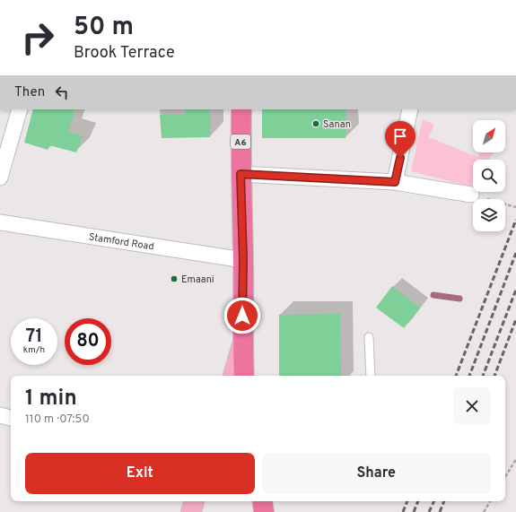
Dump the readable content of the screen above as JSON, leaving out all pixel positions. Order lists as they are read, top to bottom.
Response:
{
  "streets": {
    "highway": ["A6"],
    "street": ["Stamford Road"]
  },
  "crossings": [
    ["A6", "Stamford Road"]
  ],
  "places": ["Sanan", "Emaani"],
  "north": "top right",
  "page": {
    "turn": ["50 m", "Brook Terrace"],
    "then": "Then",
    "speed": "71 km/h",
    "limit": "80",
    "heading": ["1 min", "110 m · 07:50"],
    "buttons": ["Exit", "Share"]
  }
}
